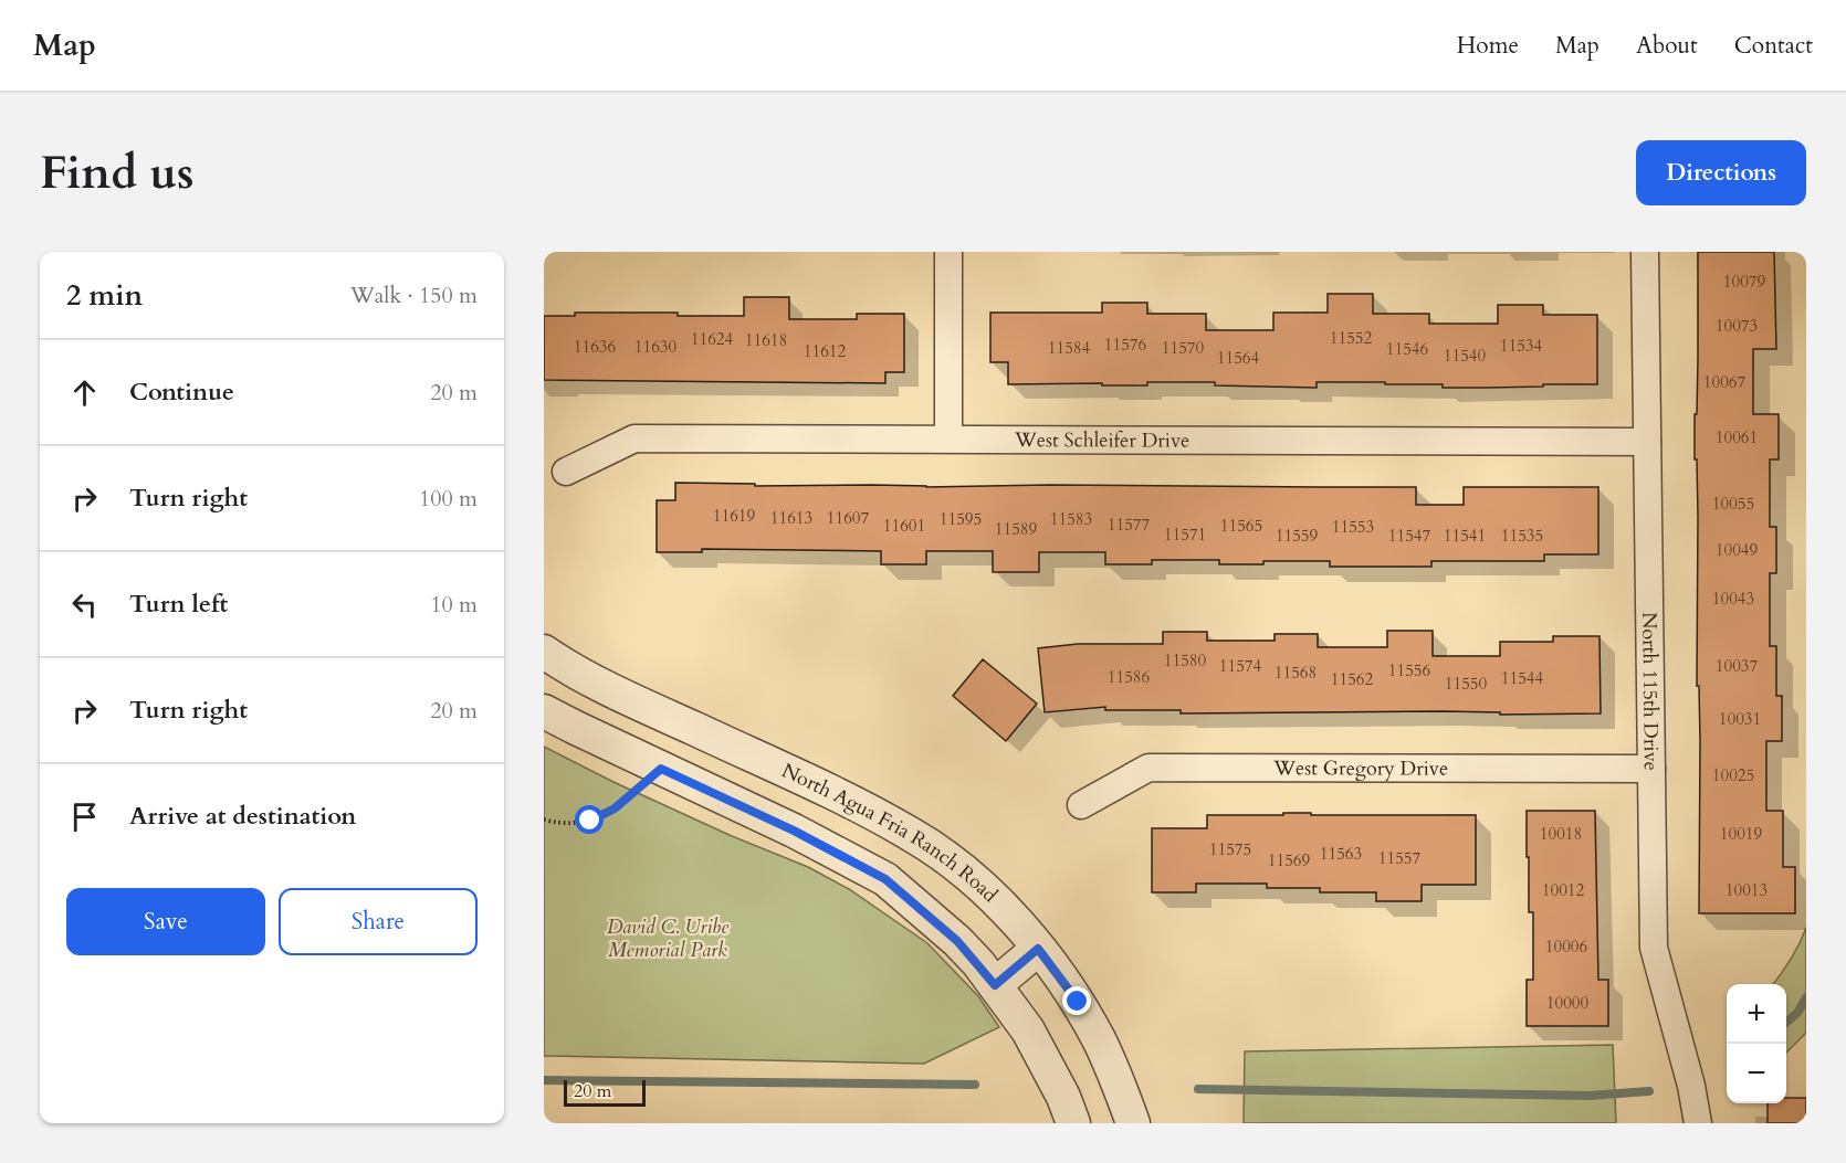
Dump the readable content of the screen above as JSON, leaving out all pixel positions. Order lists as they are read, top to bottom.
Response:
{
  "streets": {
    "street": [
      "West Schleifer Drive",
      "North 115th Drive",
      "West Gregory Drive",
      "North Agua Fria Ranch Road"
    ]
  },
  "crossings": [
    ["West Schleifer Drive", "North 115th Drive"],
    ["North 115th Drive", "West Gregory Drive"]
  ],
  "parks": ["David C. Uribe Memorial Park"],
  "house_numbers": [
    "10079",
    "10073",
    "11552",
    "11624",
    "11618",
    "11576",
    "11534",
    "11636",
    "11630",
    "11584",
    "11570",
    "11546",
    "11612",
    "11540",
    "11564",
    "10067",
    "10061",
    "10055",
    "11619",
    "11613",
    "11607",
    "11595",
    "11583",
    "11577",
    "11601",
    "11565",
    "11553",
    "11589",
    "11571",
    "11559",
    "11547",
    "11541",
    "11535",
    "10049",
    "10043",
    "11580",
    "11574",
    "10037",
    "11556",
    "11568",
    "11586",
    "11544",
    "11562",
    "11550",
    "10031",
    "10025",
    "10018",
    "10019",
    "11575",
    "11563",
    "11557",
    "11569",
    "10012",
    "10013",
    "10006",
    "10000"
  ],
  "scale_bar": "20 m",
  "page": {
    "header": "Map",
    "nav": [
      "Home",
      "Map",
      "About",
      "Contact"
    ],
    "buttons": [
      "Directions",
      ["Save", "Share"]
    ],
    "title": "Find us",
    "heading": ["2 min", "Walk · 150 m"],
    "list": [
      ["Continue", "20 m"],
      ["Turn right", "100 m"],
      ["Turn left", "10 m"],
      ["Turn right", "20 m"],
      "Arrive at destination"
    ],
    "map_buttons": ["+", "−"],
    "scale": "20 m"
  }
}
